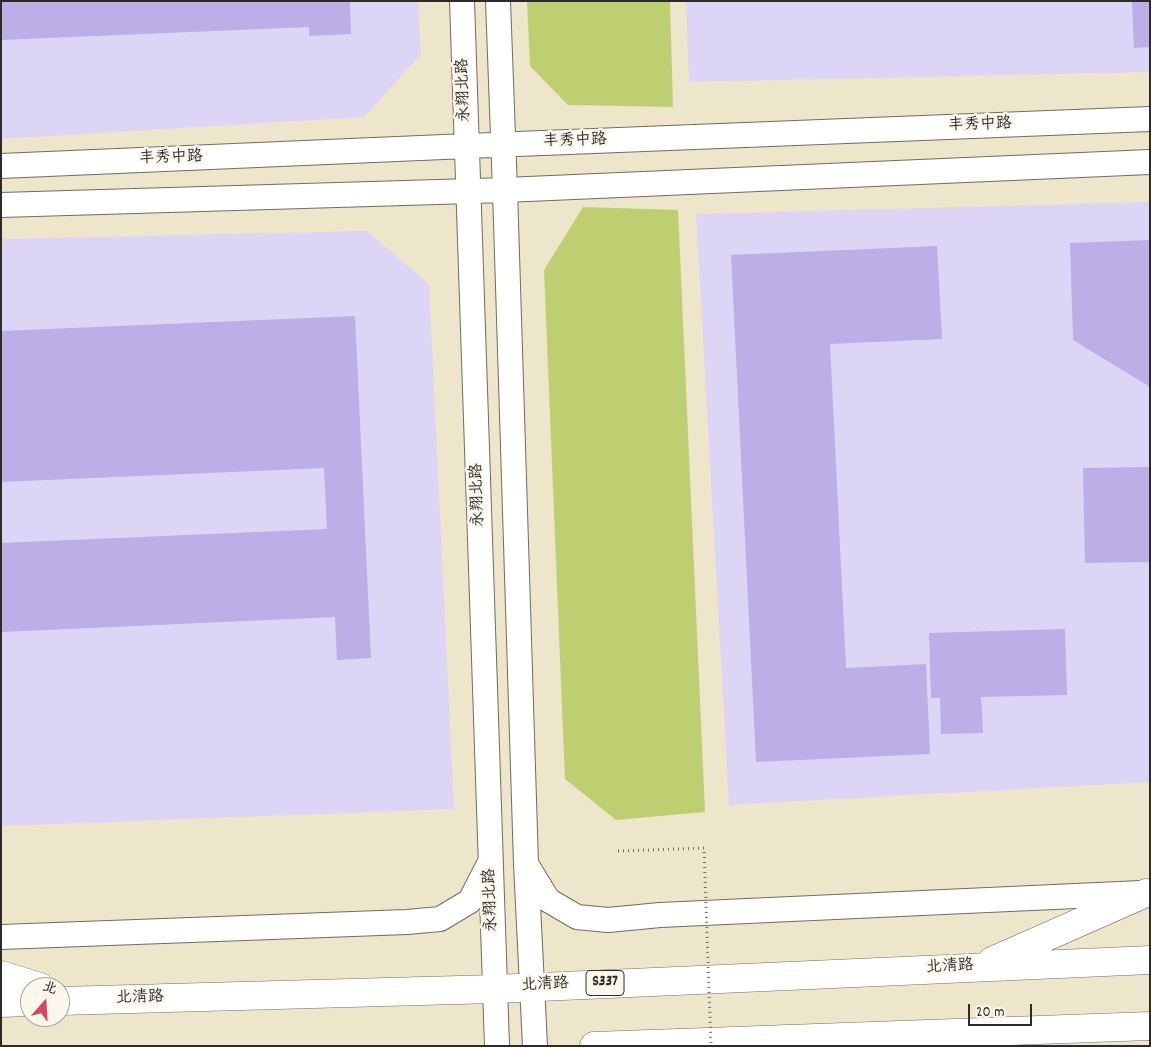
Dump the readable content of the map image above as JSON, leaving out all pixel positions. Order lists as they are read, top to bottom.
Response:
{
  "streets": {
    "main road": ["北清路", "S337"],
    "street": ["永翔北路", "丰秀中路"]
  },
  "crossings": [
    ["永翔北路", "丰秀中路"],
    ["永翔北路", "北清路"]
  ],
  "scale_bar": "20 m",
  "north": "top"
}
